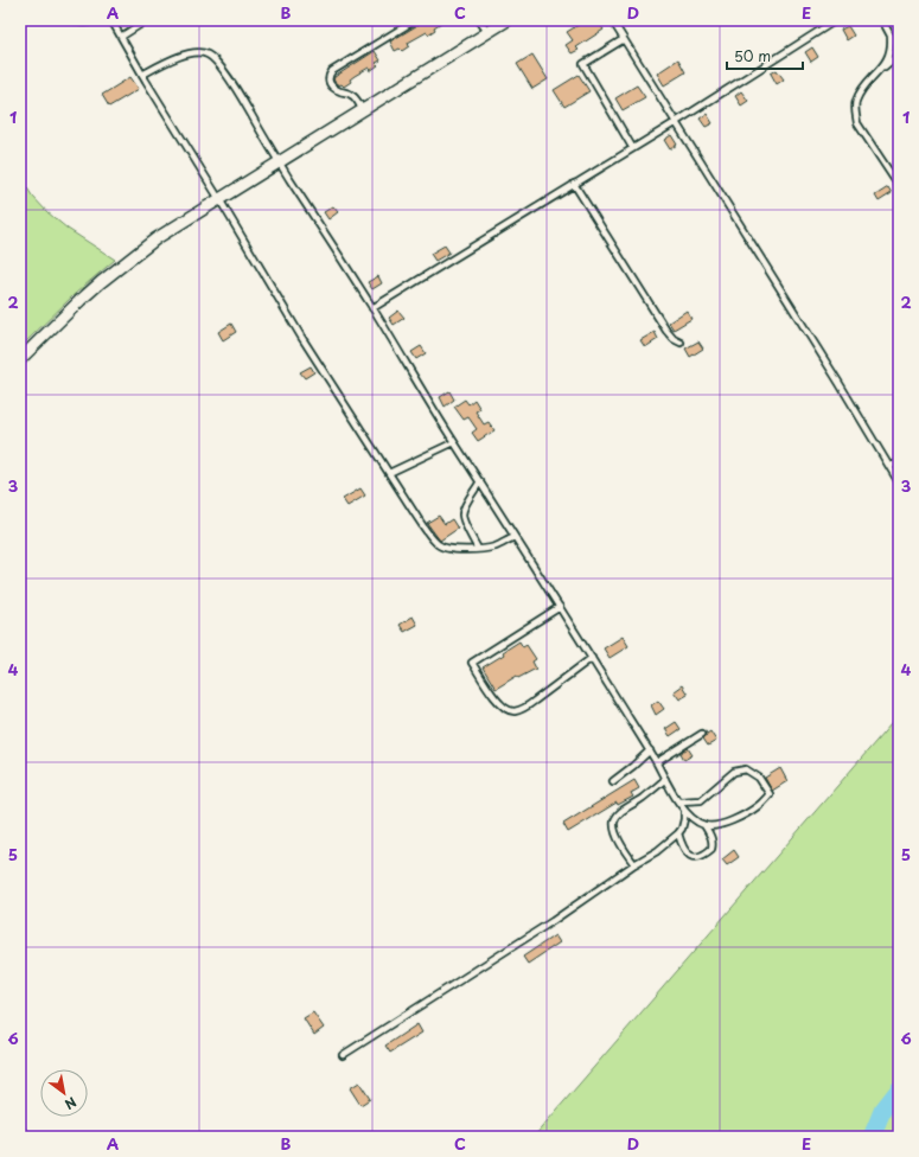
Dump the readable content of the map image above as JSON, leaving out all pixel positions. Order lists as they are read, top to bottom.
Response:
{
  "scale_bar": "50 m",
  "north": "bottom right",
  "grid": {
    "columns": [
      "A",
      "B",
      "C",
      "D",
      "E"
    ],
    "rows": [
      "1",
      "2",
      "3",
      "4",
      "5",
      "6"
    ]
  }
}
